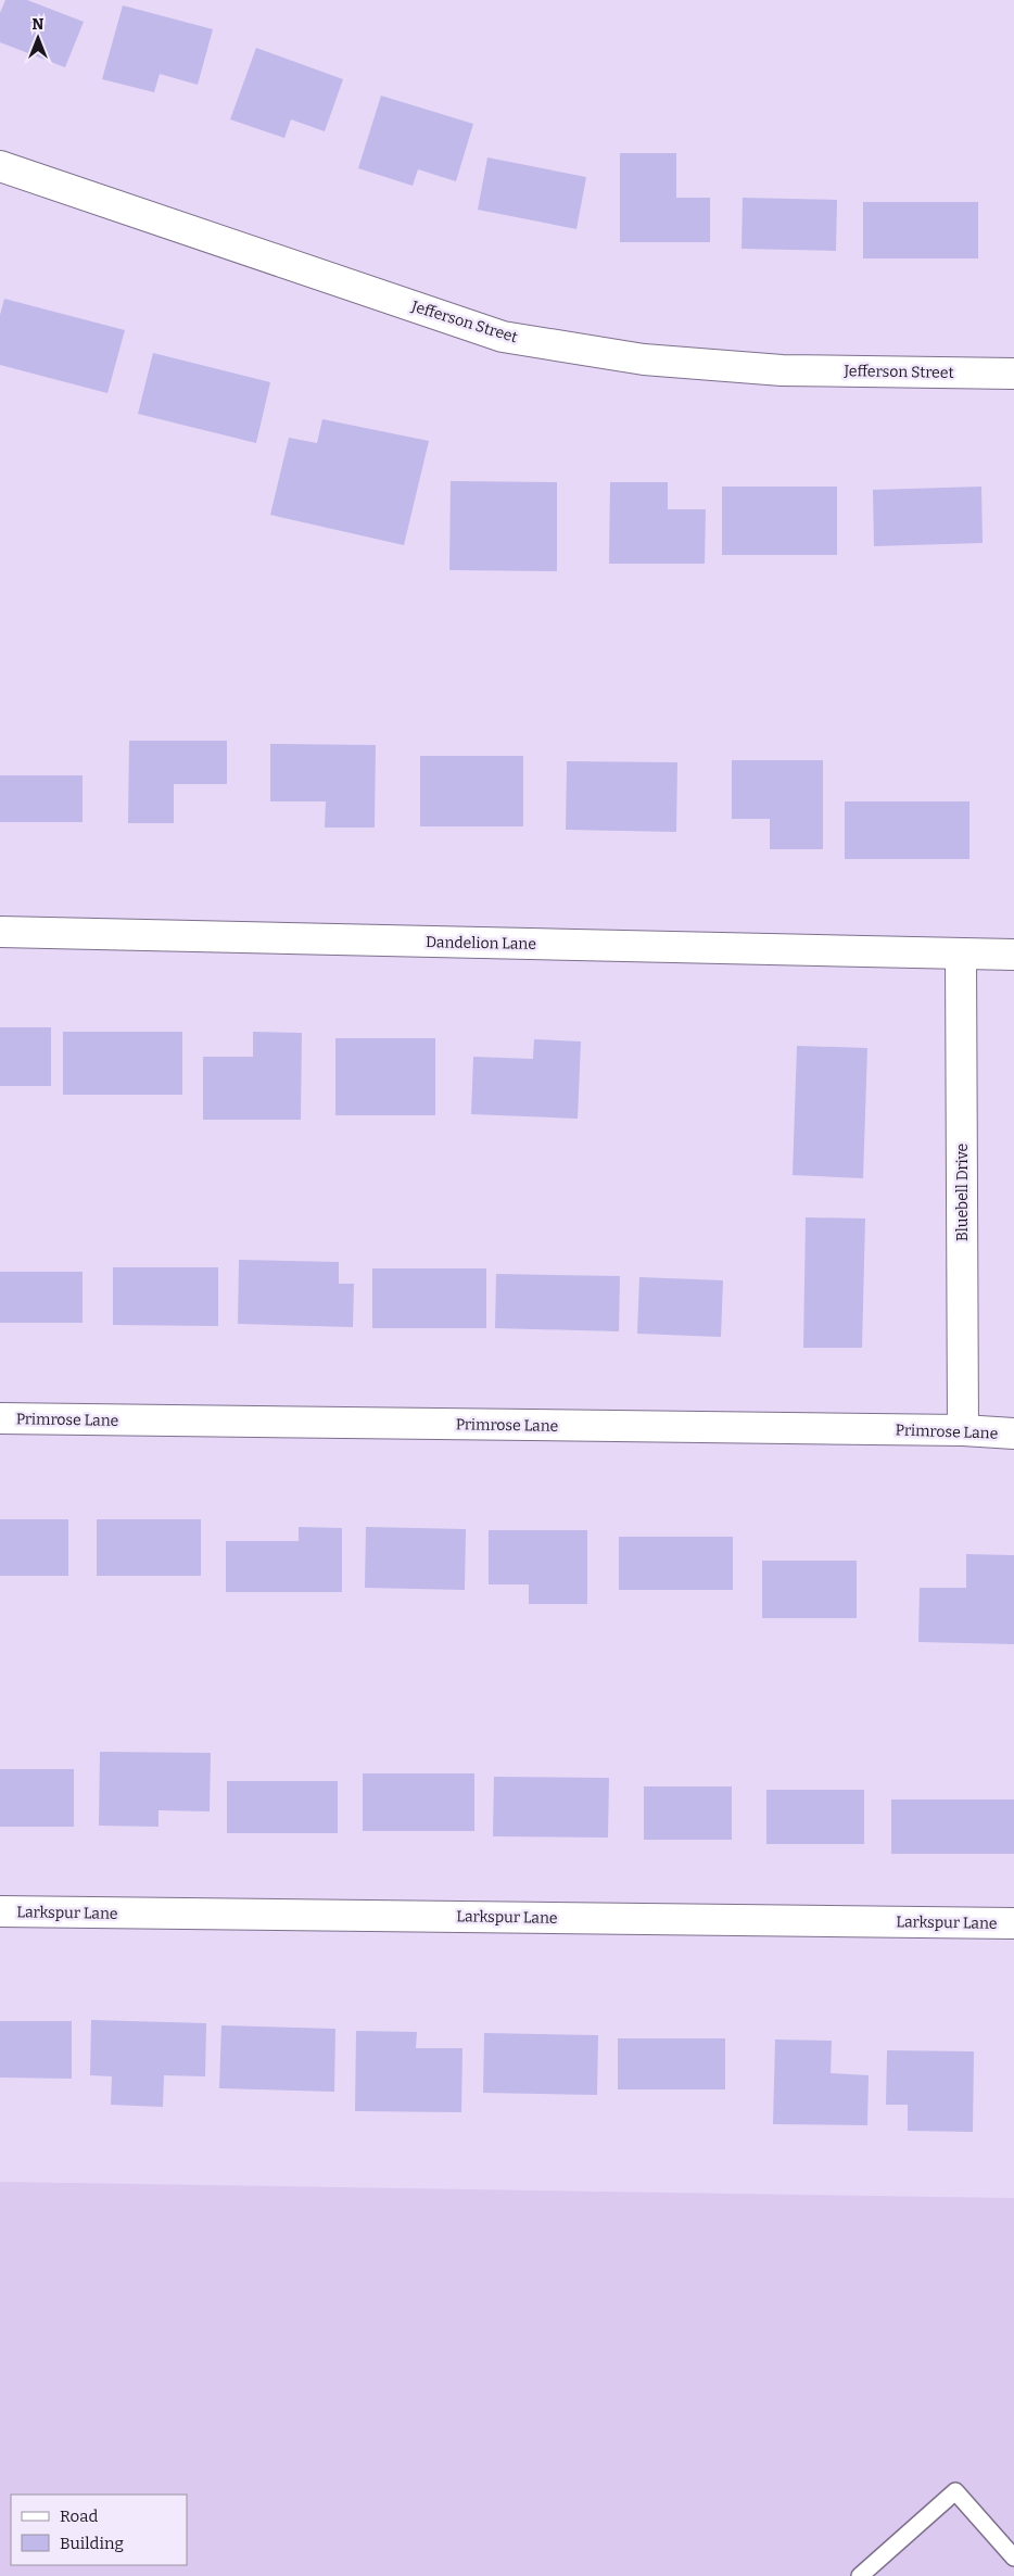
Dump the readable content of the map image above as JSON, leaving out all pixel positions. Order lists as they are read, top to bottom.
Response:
{
  "streets": {
    "street": [
      "Jefferson Street",
      "Dandelion Lane",
      "Bluebell Drive",
      "Primrose Lane",
      "Larkspur Lane"
    ]
  },
  "crossings": [
    ["Dandelion Lane", "Bluebell Drive"],
    ["Bluebell Drive", "Primrose Lane"]
  ],
  "legend": ["Road", "Building"],
  "north": "top"
}
